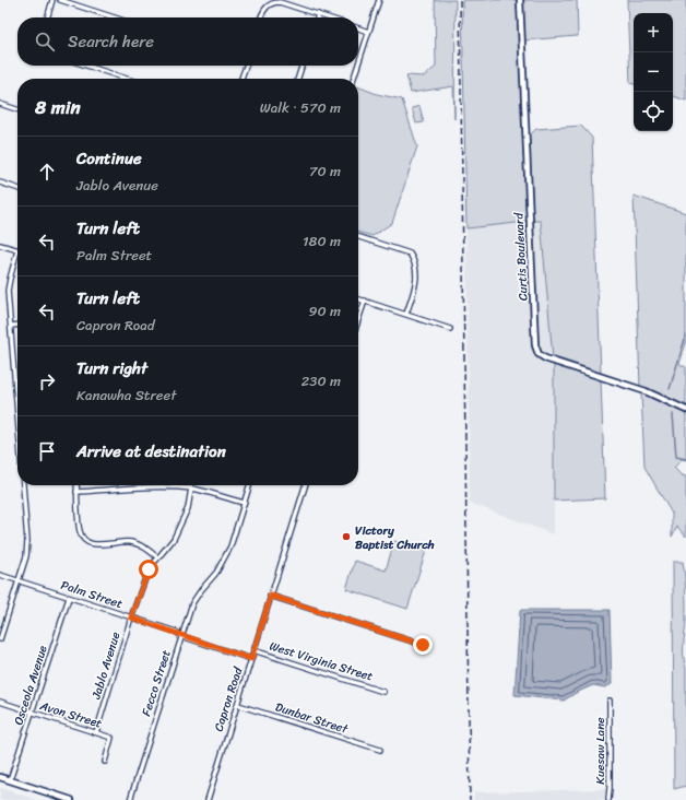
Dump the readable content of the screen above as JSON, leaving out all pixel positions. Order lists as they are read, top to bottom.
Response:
{
  "streets": {
    "street": [
      "Curtis Boulevard",
      "Palm Street",
      "West Virginia Street",
      "Jablo Avenue",
      "Fecco Street",
      "Osceola Avenue",
      "Capron Road",
      "Avon Street",
      "Dunbar Street",
      "Kuesaw Lane"
    ]
  },
  "crossings": [
    ["Palm Street", "Jablo Avenue"],
    ["Palm Street", "Fecco Street"],
    ["Palm Street", "Osceola Avenue"],
    ["Palm Street", "Capron Road"],
    ["West Virginia Street", "Capron Road"],
    ["Jablo Avenue", "Avon Street"],
    ["Osceola Avenue", "Avon Street"],
    ["Capron Road", "Dunbar Street"]
  ],
  "places": ["Victory Baptist Church"],
  "page": {
    "map_buttons": ["+", "−"],
    "search": "Search here",
    "heading": ["8 min", "Walk · 570 m"],
    "list": [
      ["Continue", "Jablo Avenue", "70 m"],
      ["Turn left", "Palm Street", "180 m"],
      ["Turn left", "Capron Road", "90 m"],
      ["Turn right", "Kanawha Street", "230 m"],
      "Arrive at destination"
    ]
  }
}
